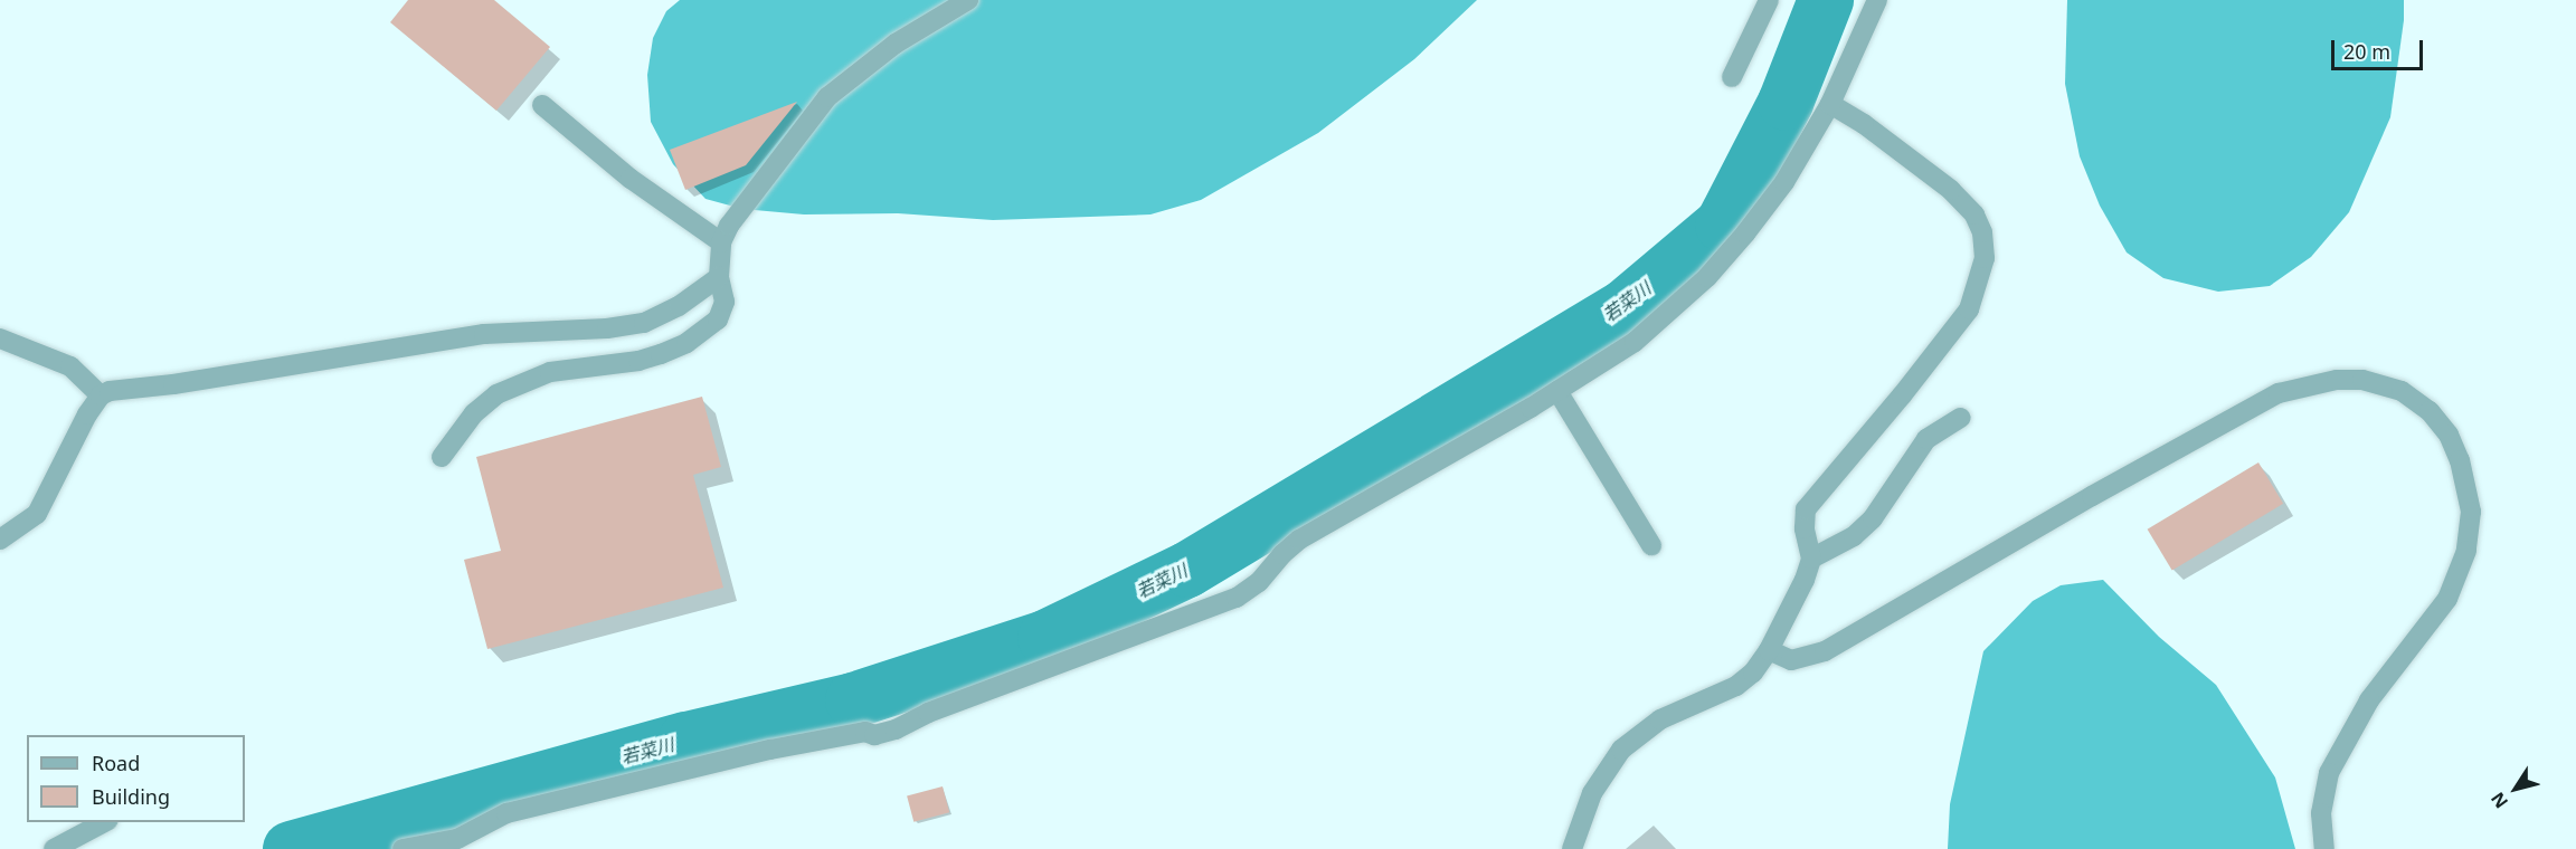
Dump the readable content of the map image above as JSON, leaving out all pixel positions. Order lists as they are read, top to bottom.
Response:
{
  "water": ["若菜川"],
  "legend": ["Road", "Building"],
  "scale_bar": "20 m",
  "north": "bottom left"
}
